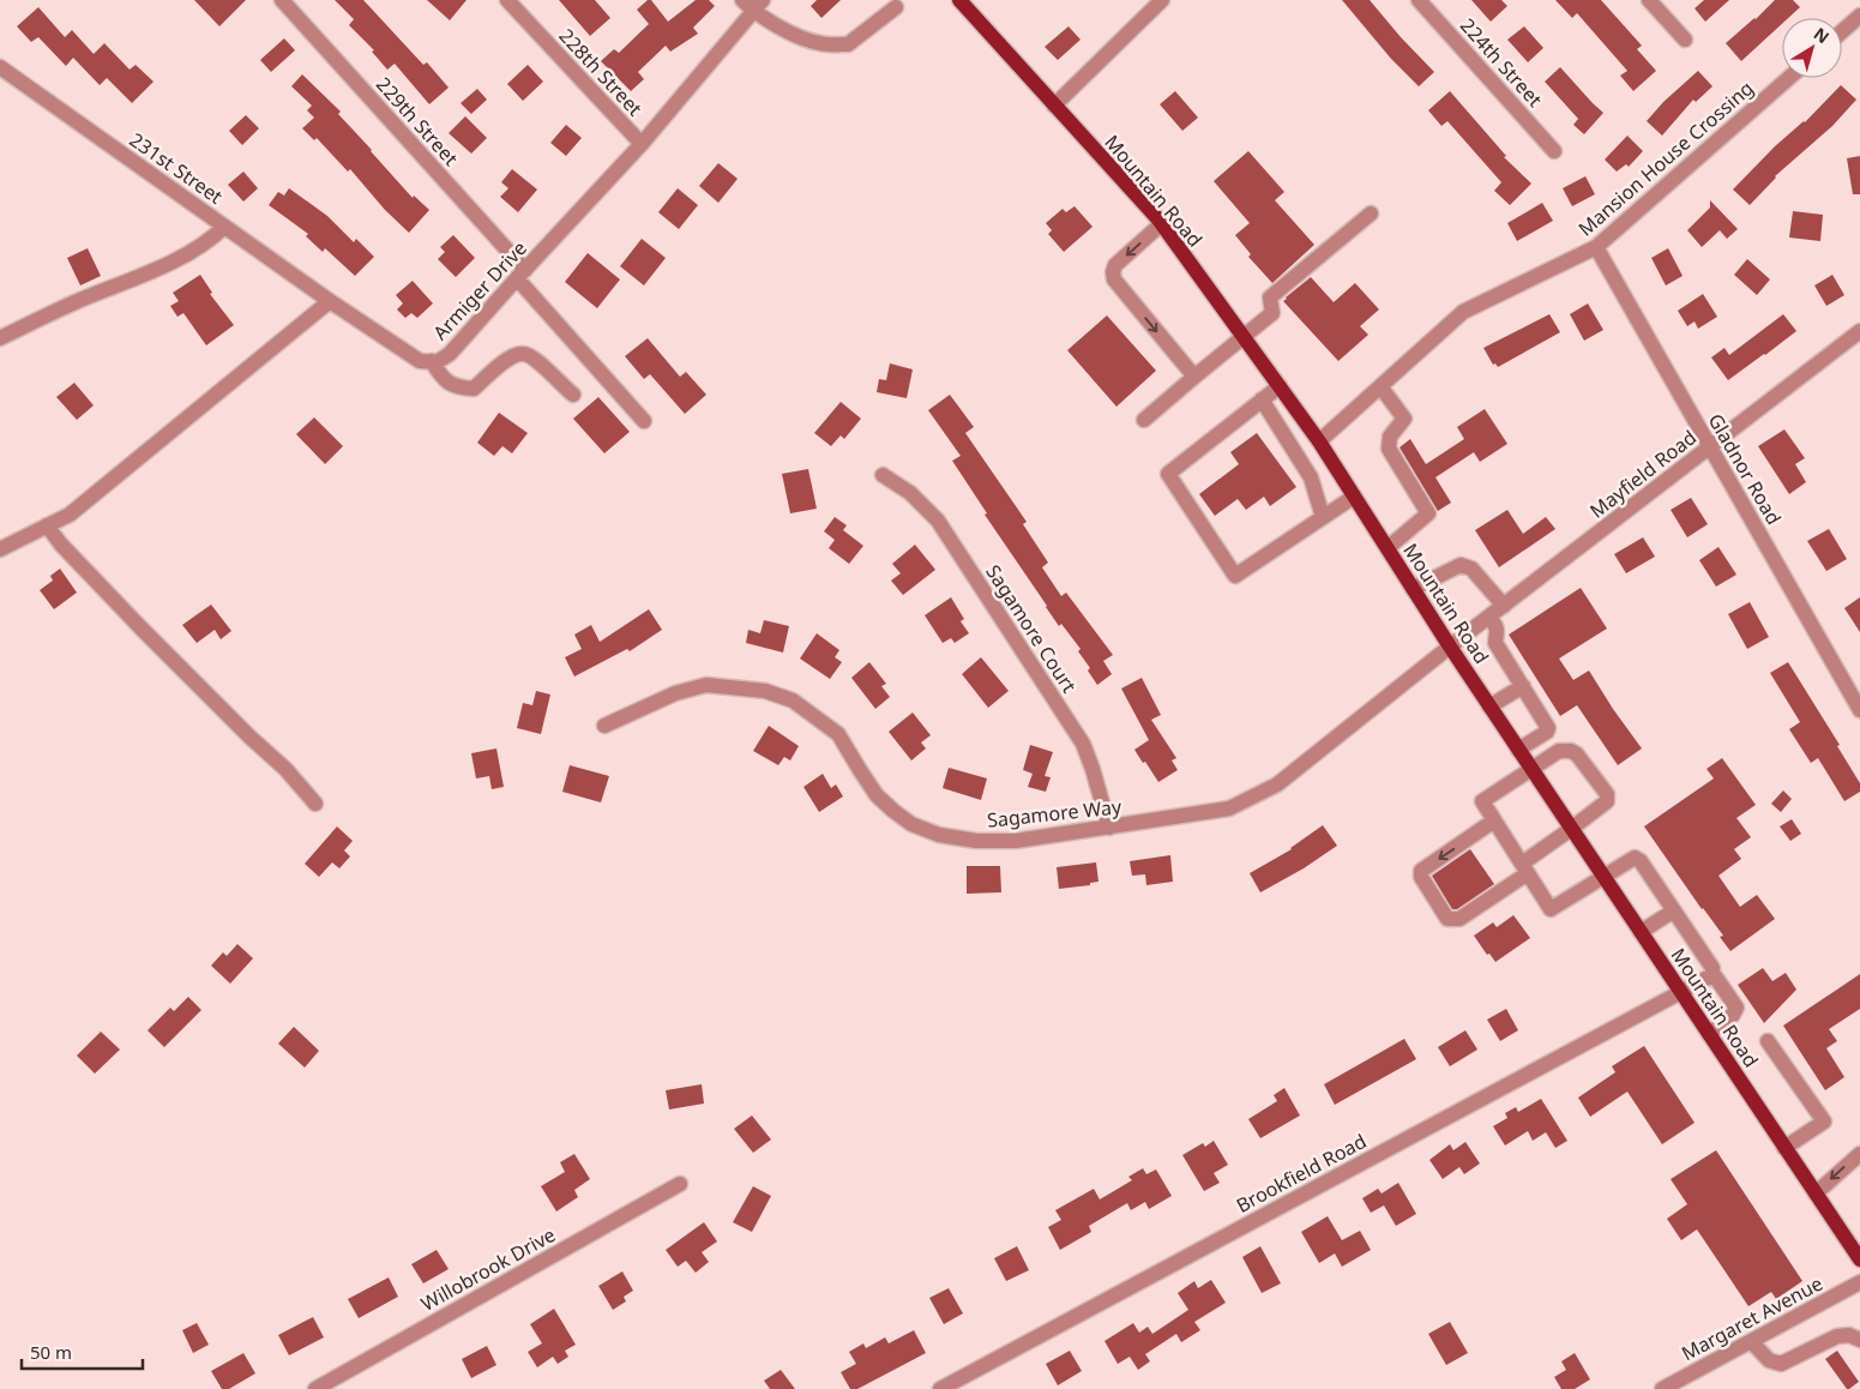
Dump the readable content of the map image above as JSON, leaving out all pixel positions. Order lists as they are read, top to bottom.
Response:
{
  "streets": {
    "main road": ["Mountain Road"],
    "street": [
      "224th Street",
      "228th Street",
      "229th Street",
      "Mansion House Crossing",
      "231st Street",
      "Armiger Drive",
      "Gladnor Road",
      "Mayfield Road",
      "Sagamore Court",
      "Sagamore Way",
      "Brookfield Road",
      "Willobrook Drive",
      "Margaret Avenue"
    ]
  },
  "crossings": [
    ["228th Street", "Armiger Drive"],
    ["229th Street", "Armiger Drive"],
    ["Mansion House Crossing", "Mountain Road"],
    ["Mansion House Crossing", "Gladnor Road"],
    ["231st Street", "Armiger Drive"],
    ["Mountain Road", "Mayfield Road"],
    ["Mountain Road", "Sagamore Way"],
    ["Mountain Road", "Brookfield Road"],
    ["Gladnor Road", "Mayfield Road"],
    ["Mayfield Road", "Sagamore Way"],
    ["Sagamore Court", "Sagamore Way"]
  ],
  "scale_bar": "50 m",
  "north": "top right"
}
